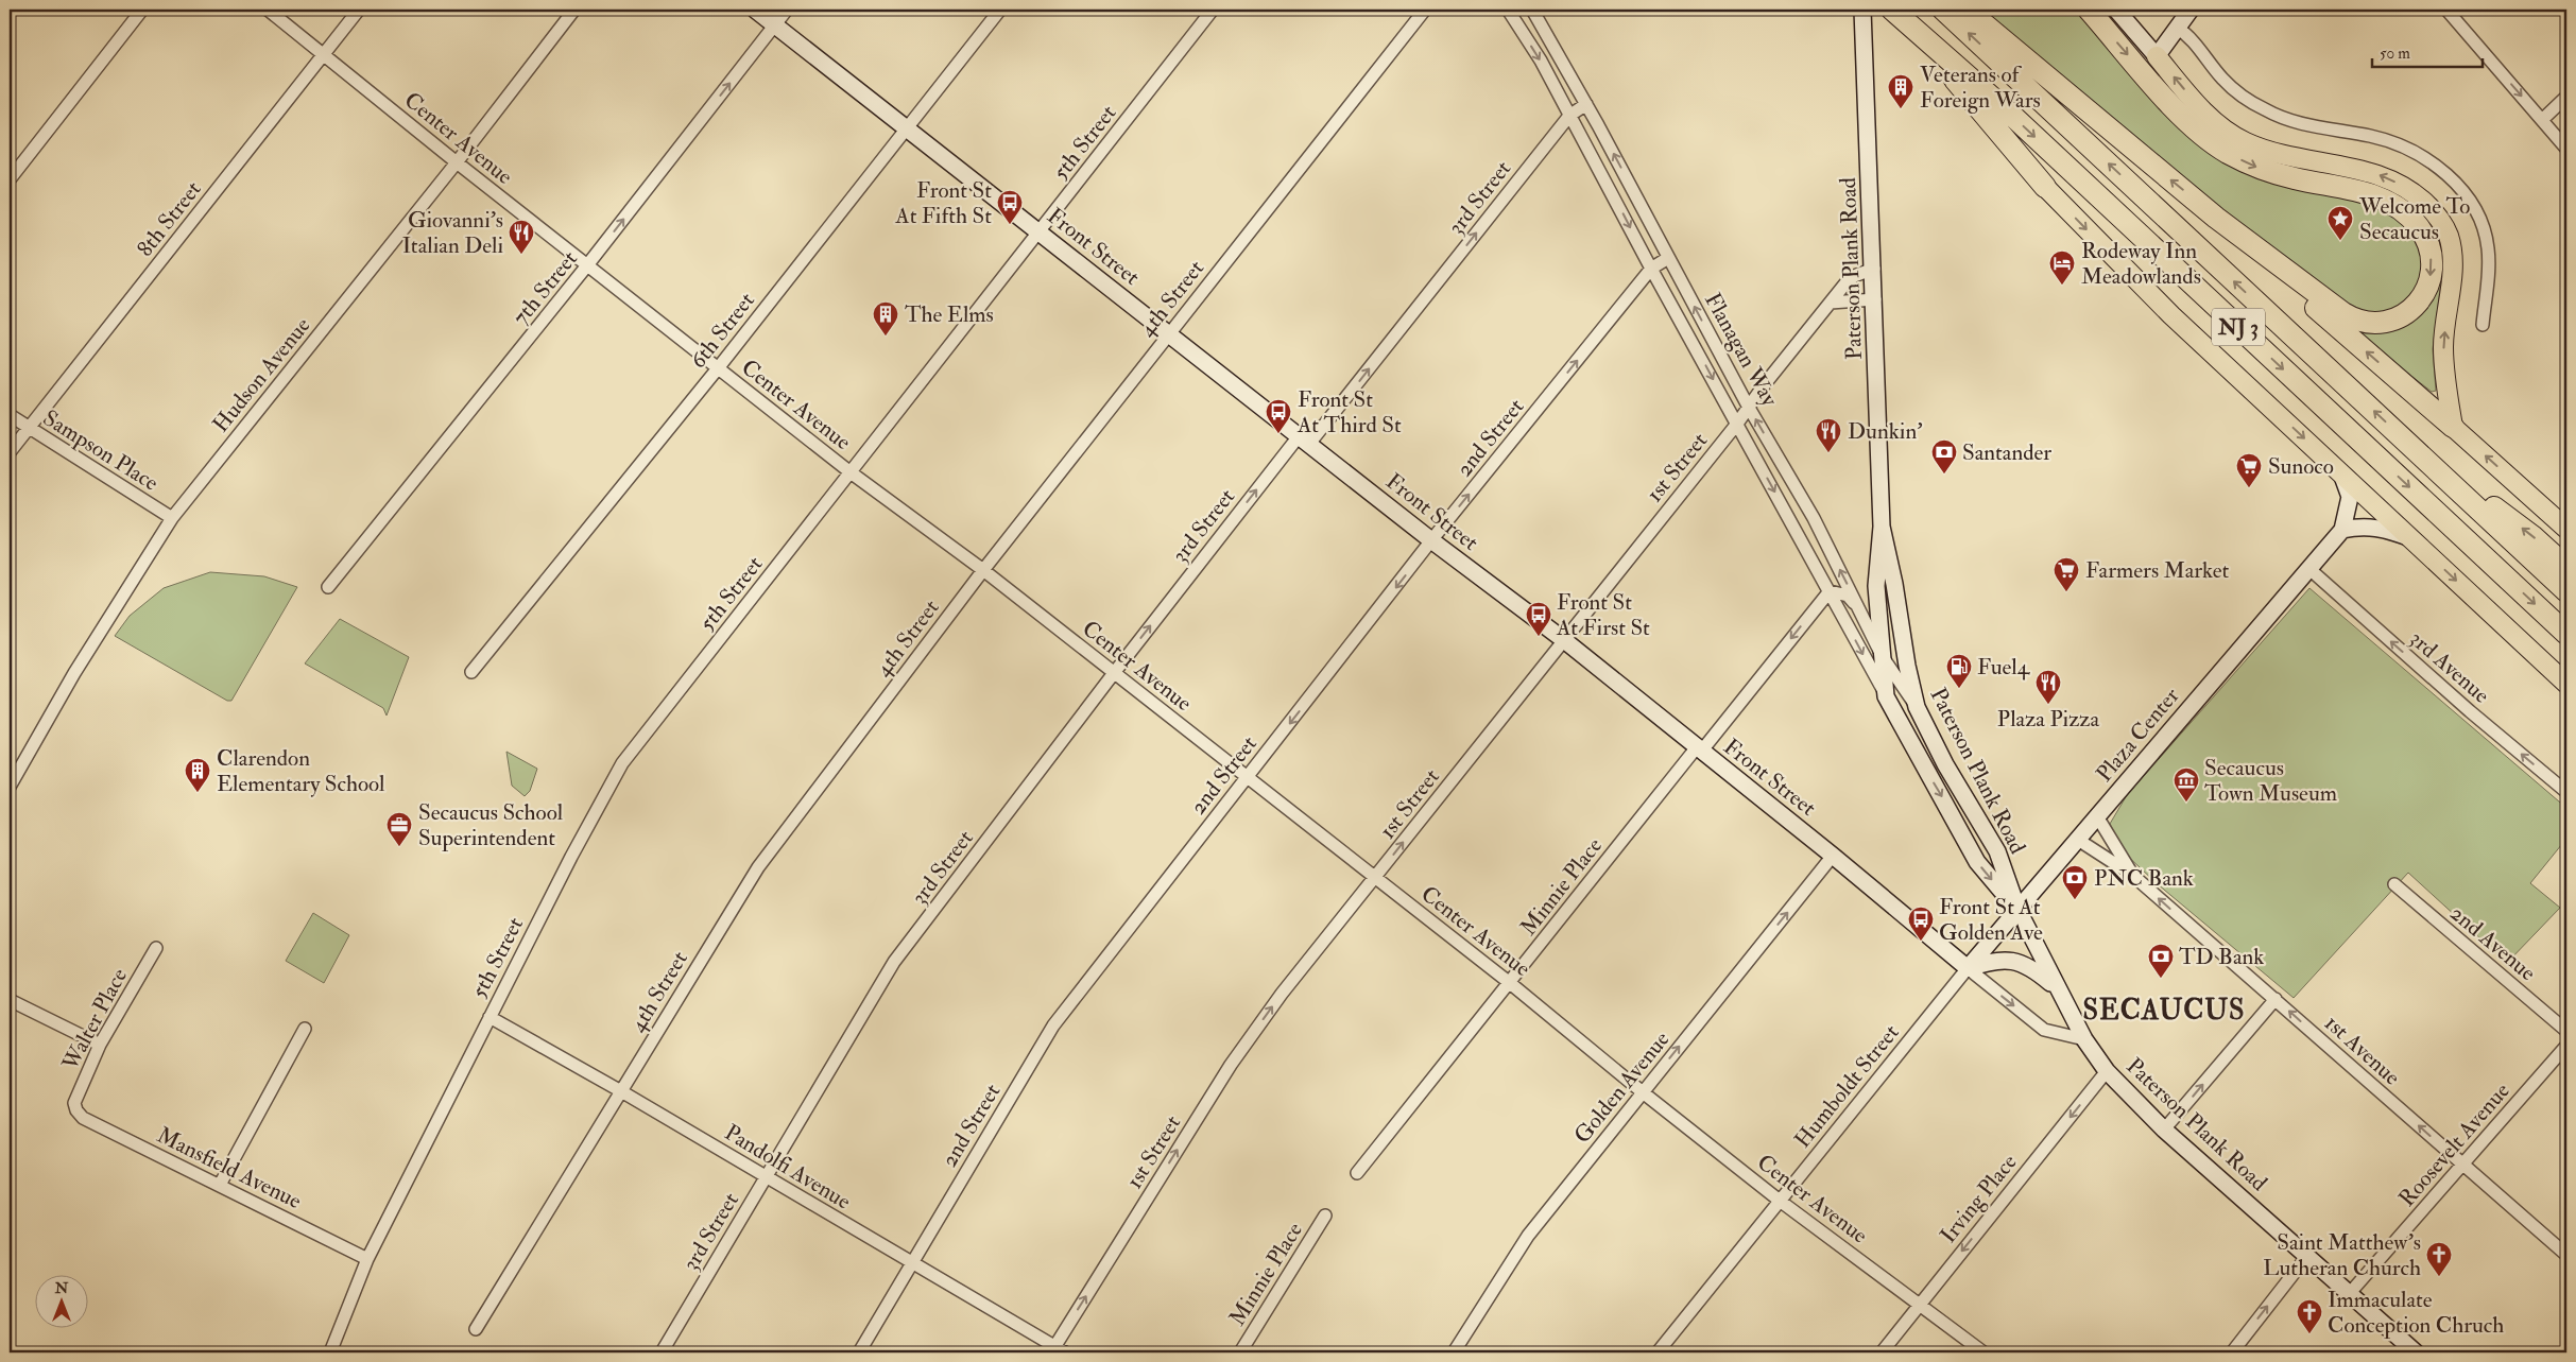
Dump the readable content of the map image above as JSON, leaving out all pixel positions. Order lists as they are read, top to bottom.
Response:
{
  "streets": {
    "highway": ["NJ 3"],
    "street": [
      "Center Avenue",
      "5th Street",
      "3rd Street",
      "8th Street",
      "Front Street",
      "Paterson Plank Road",
      "7th Street",
      "4th Street",
      "6th Street",
      "Flanagan Way",
      "Hudson Avenue",
      "2nd Street",
      "Sampson Place",
      "1st Street",
      "3rd Avenue",
      "Plaza Center",
      "Minnie Place",
      "2nd Avenue",
      "Walter Place",
      "1st Avenue",
      "Humboldt Street",
      "Golden Avenue",
      "Roosevelt Avenue",
      "Pandolfi Avenue",
      "Mansfield Avenue",
      "Irving Place"
    ]
  },
  "crossings": [
    ["Center Avenue", "5th Street"],
    ["Center Avenue", "3rd Street"],
    ["Center Avenue", "8th Street"],
    ["Center Avenue", "7th Street"],
    ["Center Avenue", "4th Street"],
    ["Center Avenue", "6th Street"],
    ["Center Avenue", "Hudson Avenue"],
    ["Center Avenue", "2nd Street"],
    ["Center Avenue", "1st Street"],
    ["Center Avenue", "Minnie Place"],
    ["Center Avenue", "Humboldt Street"],
    ["Center Avenue", "Golden Avenue"],
    ["Center Avenue", "Irving Place"],
    ["5th Street", "Front Street"],
    ["5th Street", "Pandolfi Avenue"],
    ["5th Street", "Mansfield Avenue"],
    ["3rd Street", "Front Street"],
    ["3rd Street", "Flanagan Way"],
    ["3rd Street", "Pandolfi Avenue"],
    ["8th Street", "Sampson Place"],
    ["Front Street", "Paterson Plank Road"],
    ["Front Street", "7th Street"],
    ["Front Street", "4th Street"],
    ["Front Street", "6th Street"],
    ["Front Street", "2nd Street"],
    ["Front Street", "1st Street"],
    ["Front Street", "Plaza Center"],
    ["Front Street", "Minnie Place"],
    ["Front Street", "Humboldt Street"],
    ["Front Street", "Golden Avenue"],
    ["Paterson Plank Road", "Flanagan Way"],
    ["Paterson Plank Road", "1st Street"],
    ["Paterson Plank Road", "Plaza Center"],
    ["Paterson Plank Road", "Roosevelt Avenue"],
    ["Paterson Plank Road", "Irving Place"],
    ["4th Street", "Pandolfi Avenue"],
    ["NJ 3", "Plaza Center"],
    ["Flanagan Way", "2nd Street"],
    ["Flanagan Way", "1st Street"],
    ["Flanagan Way", "Minnie Place"],
    ["Hudson Avenue", "Sampson Place"],
    ["2nd Street", "Pandolfi Avenue"],
    ["1st Street", "Pandolfi Avenue"],
    ["3rd Avenue", "Plaza Center"],
    ["Plaza Center", "1st Avenue"],
    ["Plaza Center", "Humboldt Street"],
    ["Walter Place", "Mansfield Avenue"],
    ["1st Avenue", "Roosevelt Avenue"]
  ],
  "one_way": [
    "3rd Street",
    "7th Street",
    "1st Street",
    "3rd Avenue",
    "1st Avenue",
    "Golden Avenue",
    "Irving Place"
  ],
  "districts": ["SECAUCUS"],
  "places": {
    "building": ["Veterans of Foreign Wars", "The Elms", "Clarendon Elementary School"],
    "bus stop": [
      "Front St At Fifth St",
      "Front St At Third St",
      "Front St At First St",
      "Front St At Golden Ave"
    ],
    "place": ["Welcome To Secaucus"],
    "restaurant": ["Giovanni's Italian Deli", "Dunkin'", "Plaza Pizza"],
    "hotel": ["Rodeway Inn Meadowlands"],
    "bank": ["Santander", "PNC Bank", "TD Bank"],
    "supermarket": ["Sunoco", "Farmers Market"],
    "fuel station": ["Fuel4"],
    "museum": ["Secaucus Town Museum"],
    "office": ["Secaucus School Superintendent"],
    "church": ["Saint Matthew's Lutheran Church", "Immaculate Conception Chruch"]
  },
  "scale_bar": "50 m",
  "north": "top"
}
